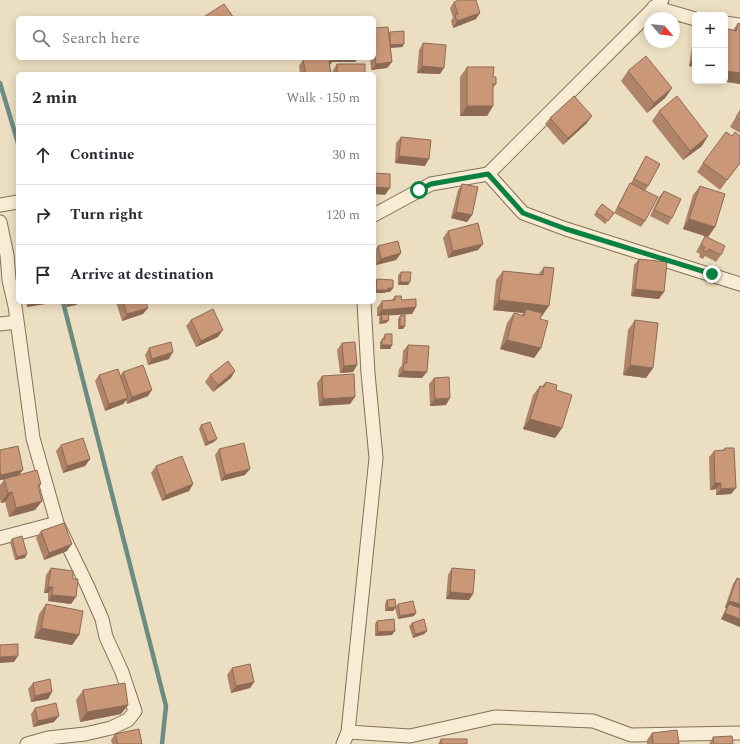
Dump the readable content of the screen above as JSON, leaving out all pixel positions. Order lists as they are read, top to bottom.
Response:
{
  "north": "bottom right",
  "page": {
    "map_buttons": ["+", "−"],
    "search": "Search here",
    "heading": ["2 min", "Walk · 150 m"],
    "list": [
      ["Continue", "30 m"],
      ["Turn right", "120 m"],
      "Arrive at destination"
    ]
  }
}
